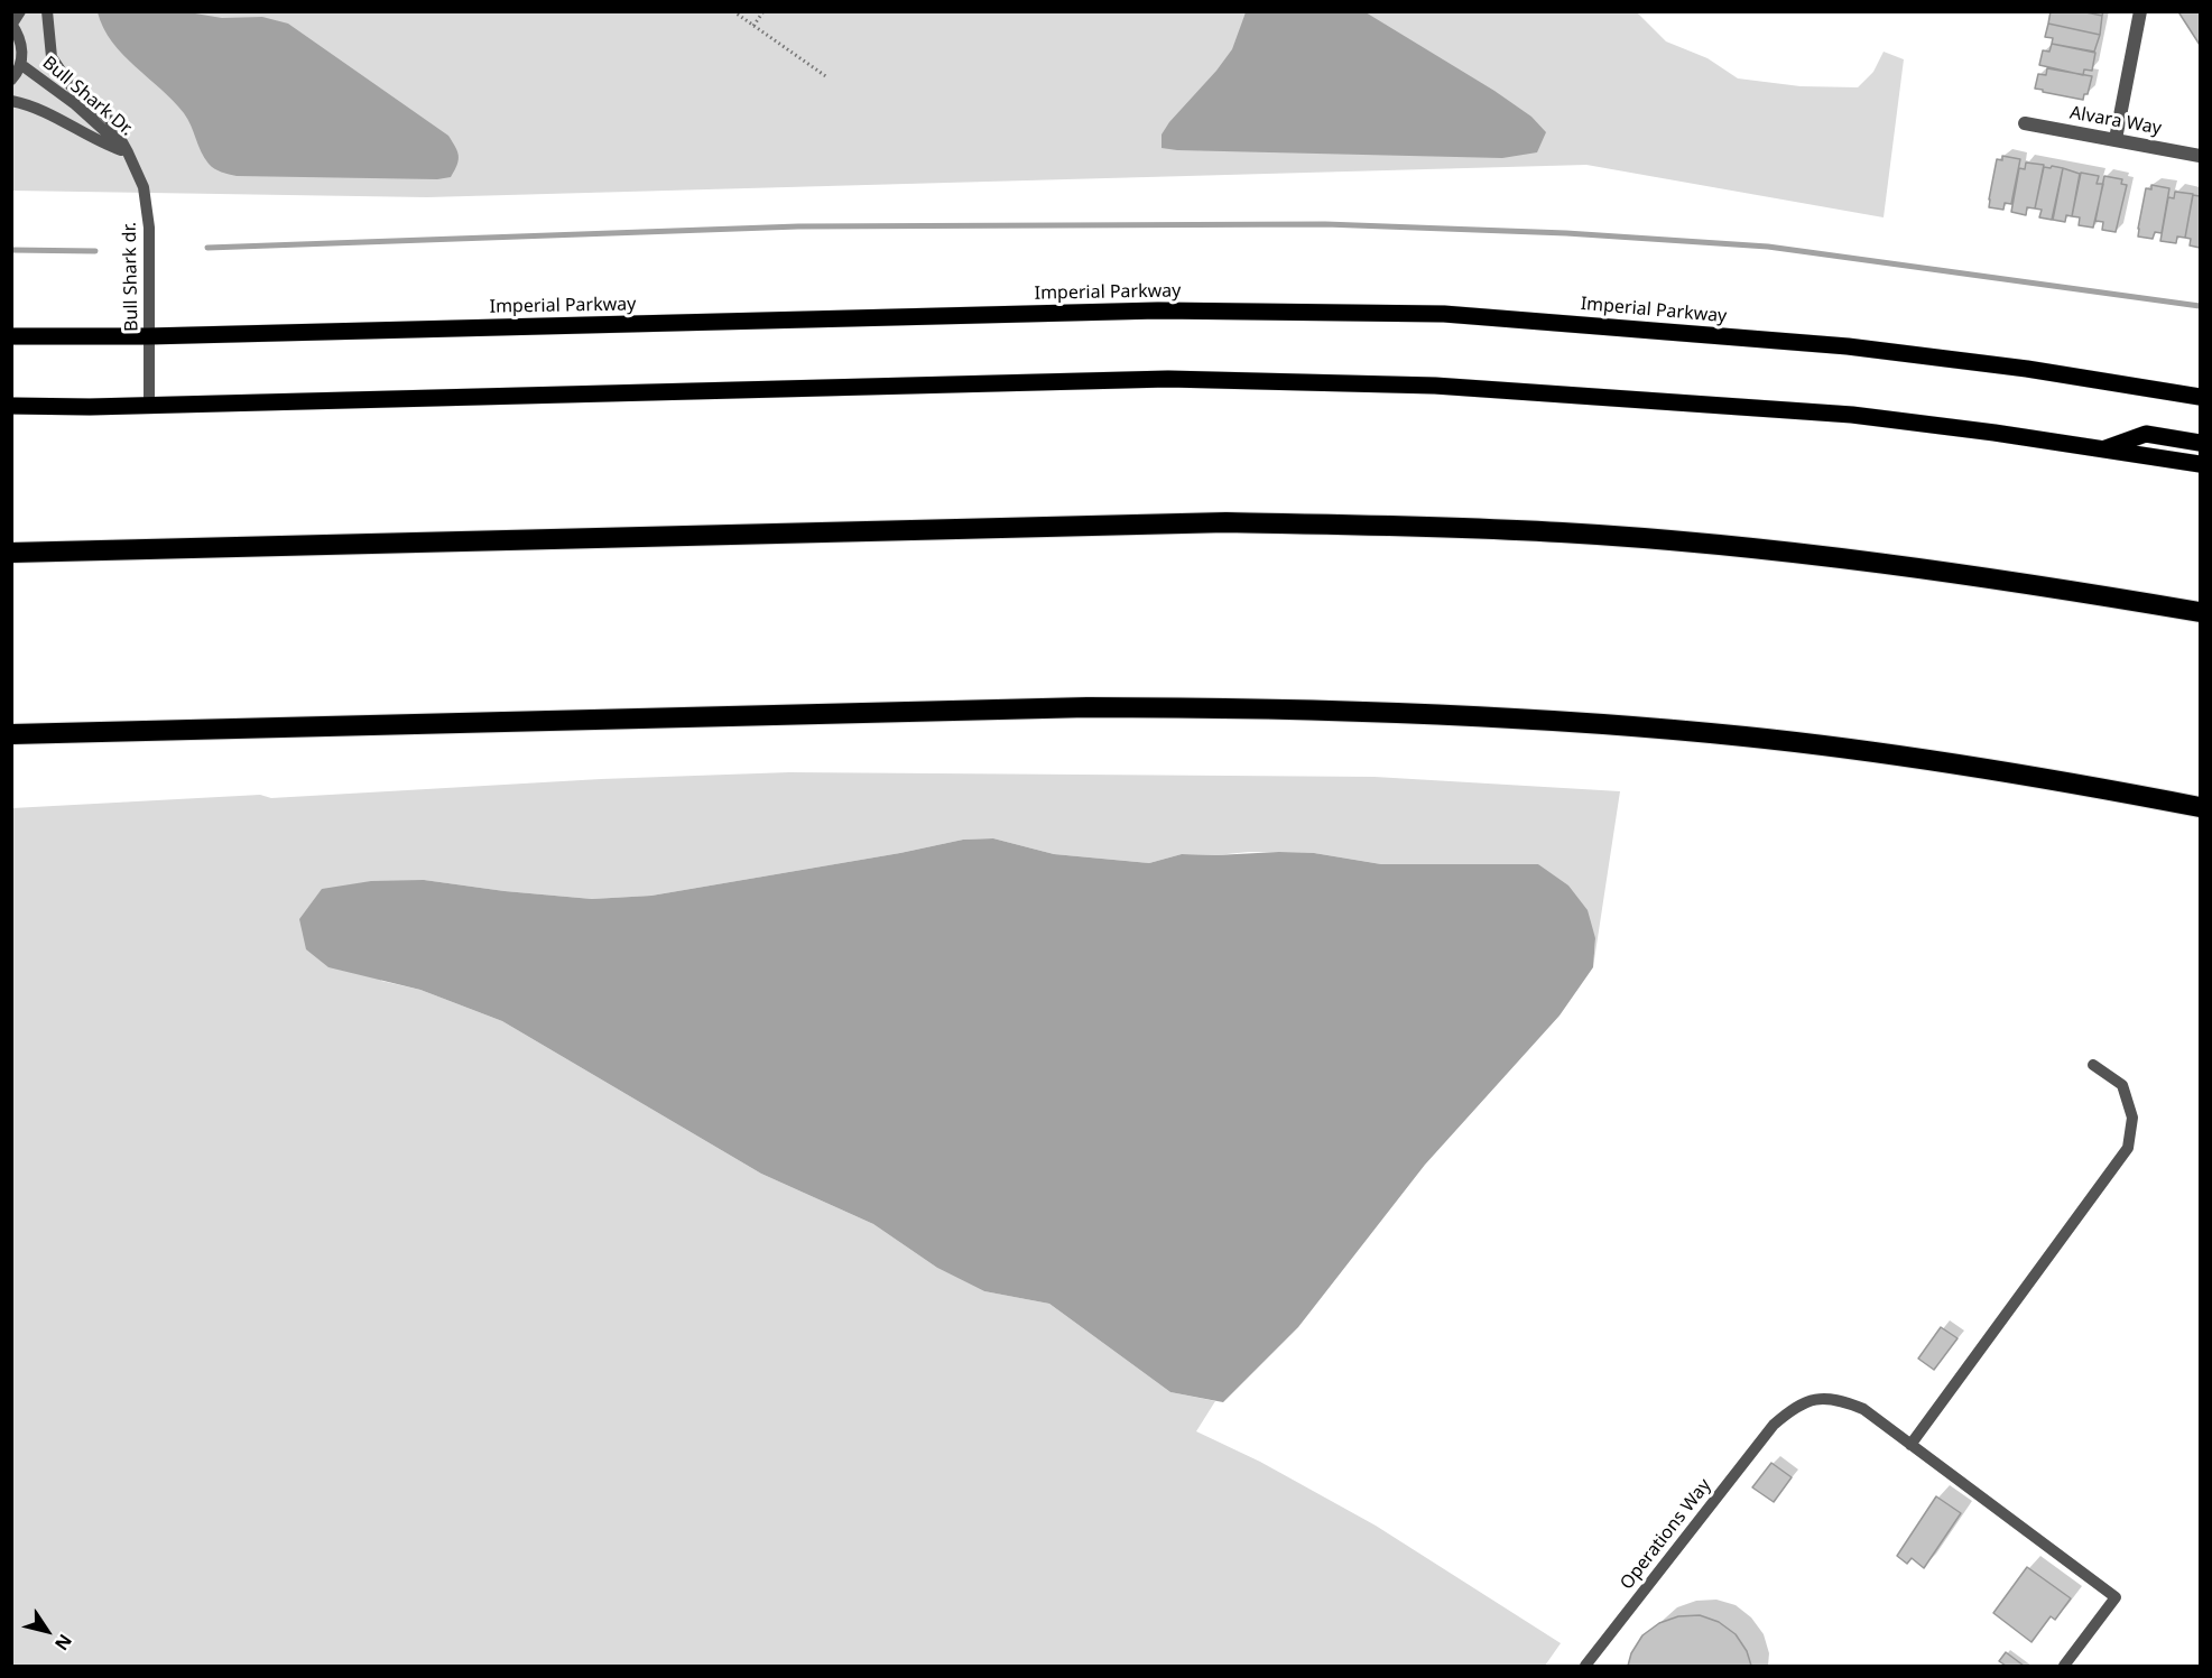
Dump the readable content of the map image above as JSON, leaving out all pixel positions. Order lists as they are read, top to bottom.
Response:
{
  "streets": {
    "main road": ["Imperial Parkway"],
    "street": ["Alvara Way"],
    "lane": ["Bull Shark Dr.", "Bull Shark dr.", "Operations Way"]
  },
  "crossings": [
    ["Bull Shark Dr.", "Bull Shark dr."],
    ["Bull Shark dr.", "Imperial Parkway"]
  ],
  "north": "bottom right"
}
